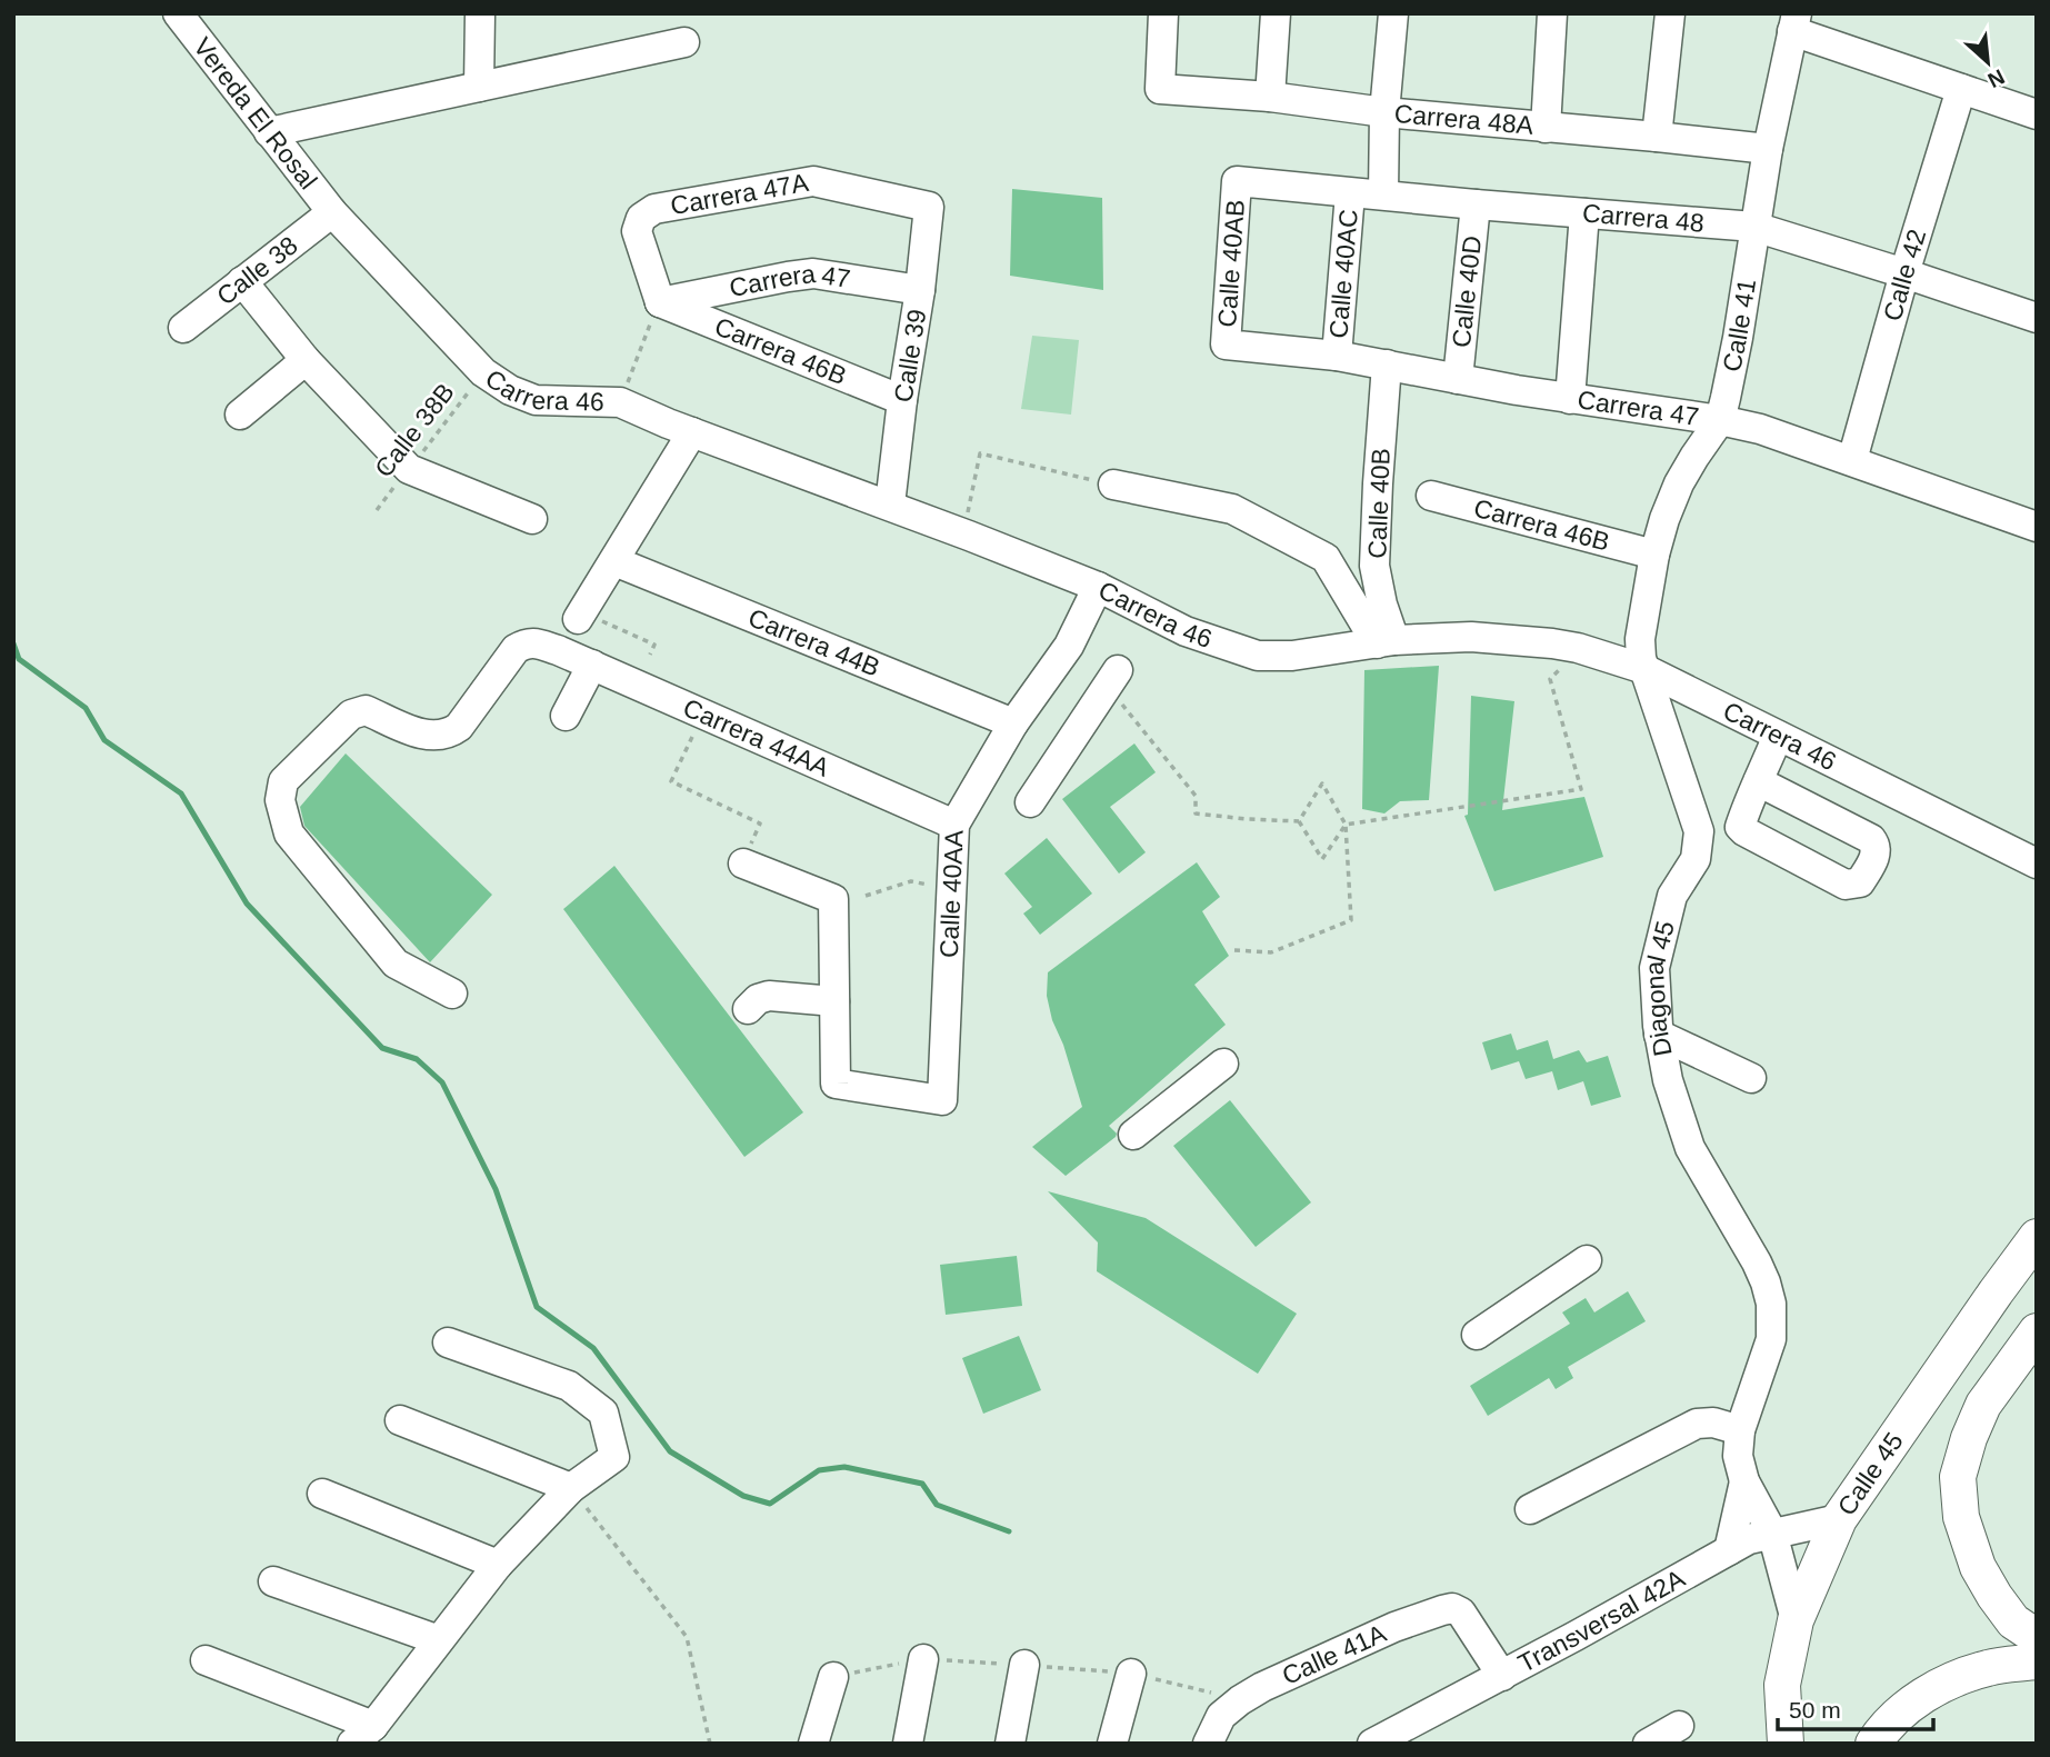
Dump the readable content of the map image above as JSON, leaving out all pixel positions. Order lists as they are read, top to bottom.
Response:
{
  "streets": {
    "main road": ["Calle 45"],
    "street": [
      "Vereda El Rosal",
      "Carrera 48A",
      "Carrera 47A",
      "Carrera 48",
      "Calle 40AB",
      "Calle 38",
      "Calle 40AC",
      "Calle 42",
      "Carrera 47",
      "Calle 40D",
      "Calle 41",
      "Carrera 46B",
      "Calle 39",
      "Carrera 46",
      "Calle 40B",
      "Carrera 44B",
      "Carrera 44AA",
      "Calle 40AA",
      "Diagonal 45",
      "Transversal 42A",
      "Calle 41A"
    ],
    "path": ["Calle 38B"]
  },
  "crossings": [
    ["Vereda El Rosal", "Calle 38"],
    ["Vereda El Rosal", "Carrera 46"],
    ["Carrera 48A", "Calle 40AC"],
    ["Carrera 48A", "Calle 41"],
    ["Carrera 47A", "Carrera 47"],
    ["Carrera 47A", "Carrera 46B"],
    ["Carrera 47A", "Calle 39"],
    ["Carrera 48", "Calle 40AB"],
    ["Carrera 48", "Calle 40AC"],
    ["Carrera 48", "Calle 42"],
    ["Carrera 48", "Calle 40D"],
    ["Carrera 48", "Calle 41"],
    ["Calle 40AB", "Carrera 47"],
    ["Calle 38", "Carrera 46"],
    ["Calle 40AC", "Carrera 47"],
    ["Calle 42", "Carrera 47"],
    ["Carrera 47", "Calle 40D"],
    ["Carrera 47", "Calle 41"],
    ["Carrera 47", "Carrera 46B"],
    ["Carrera 47", "Calle 39"],
    ["Carrera 47", "Calle 40B"],
    ["Calle 41", "Carrera 46B"],
    ["Calle 41", "Carrera 46"],
    ["Calle 41", "Diagonal 45"],
    ["Carrera 46B", "Calle 39"],
    ["Calle 39", "Carrera 46"],
    ["Carrera 46", "Calle 38B"],
    ["Carrera 46", "Calle 40B"],
    ["Carrera 46", "Calle 40AA"],
    ["Carrera 46", "Diagonal 45"],
    ["Carrera 44B", "Calle 40AA"],
    ["Carrera 44AA", "Calle 40AA"],
    ["Diagonal 45", "Calle 45"],
    ["Diagonal 45", "Transversal 42A"],
    ["Calle 45", "Transversal 42A"],
    ["Transversal 42A", "Calle 41A"]
  ],
  "scale_bar": "50 m",
  "north": "bottom right"
}
